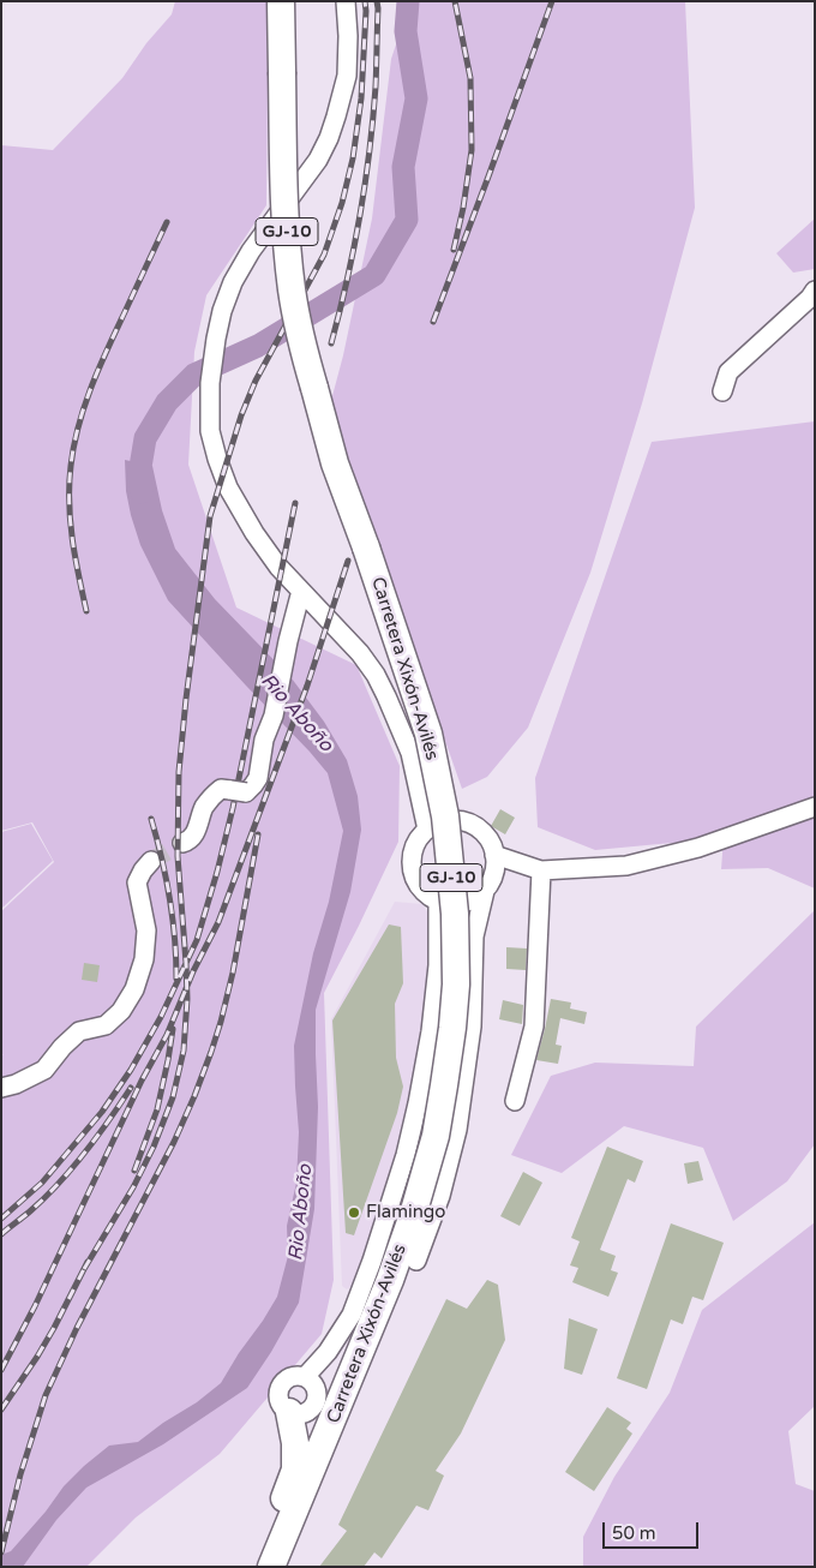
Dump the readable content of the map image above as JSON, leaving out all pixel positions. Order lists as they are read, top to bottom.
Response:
{
  "streets": {
    "highway": ["GJ-10", "Carretera Xixón-Avilés"]
  },
  "water": ["Rio Aboño"],
  "places": ["Flamingo"],
  "scale_bar": "50 m"
}
